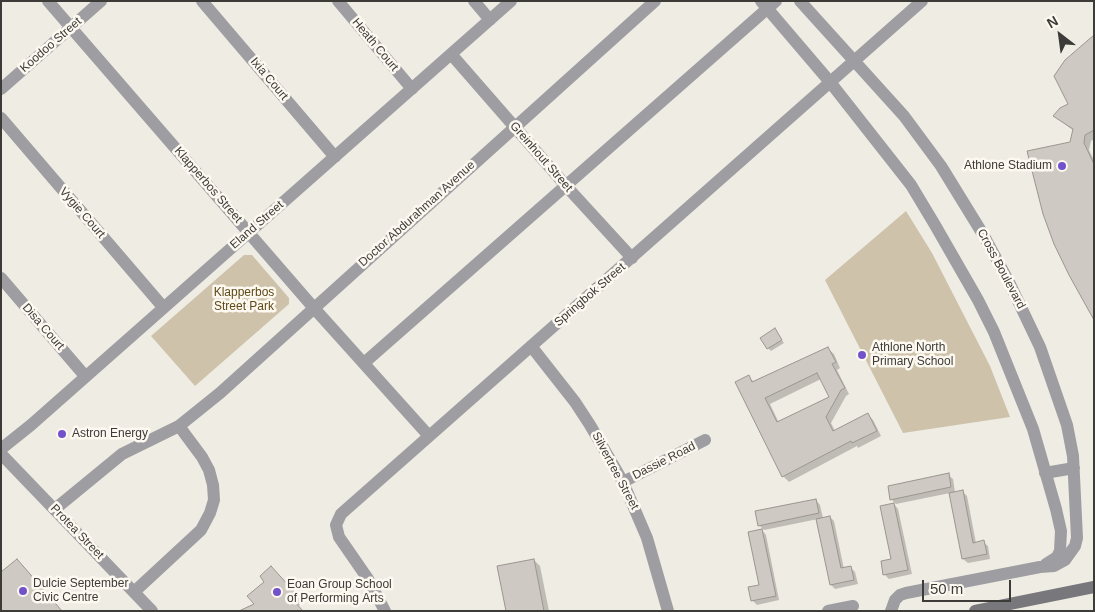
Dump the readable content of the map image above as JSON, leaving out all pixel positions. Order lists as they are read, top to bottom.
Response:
{
  "streets": {
    "street": [
      "Koodoo Street",
      "Heath Court",
      "Ixia Court",
      "Greinhout Street",
      "Klapperbos Street",
      "Vygie Court",
      "Doctor Abdurahman Avenue",
      "Eland Street",
      "Cross Boulevard",
      "Springbok Street",
      "Disa Court",
      "Dassie Road",
      "Silvertree Street",
      "Protea Street"
    ]
  },
  "crossings": [
    ["Koodoo Street", "Klapperbos Street"],
    ["Heath Court", "Eland Street"],
    ["Ixia Court", "Eland Street"],
    ["Greinhout Street", "Doctor Abdurahman Avenue"],
    ["Greinhout Street", "Eland Street"],
    ["Greinhout Street", "Springbok Street"],
    ["Klapperbos Street", "Doctor Abdurahman Avenue"],
    ["Klapperbos Street", "Eland Street"],
    ["Klapperbos Street", "Springbok Street"],
    ["Vygie Court", "Eland Street"],
    ["Doctor Abdurahman Avenue", "Protea Street"],
    ["Eland Street", "Disa Court"],
    ["Cross Boulevard", "Springbok Street"],
    ["Springbok Street", "Silvertree Street"],
    ["Dassie Road", "Silvertree Street"]
  ],
  "parks": ["Klapperbos Street Park"],
  "places": [
    "Athlone Stadium",
    "Athlone North Primary School",
    "Astron Energy",
    "Dulcie September Civic Centre",
    "Eoan Group School of Performing Arts"
  ],
  "scale_bar": "50 m",
  "north": "top left"
}
